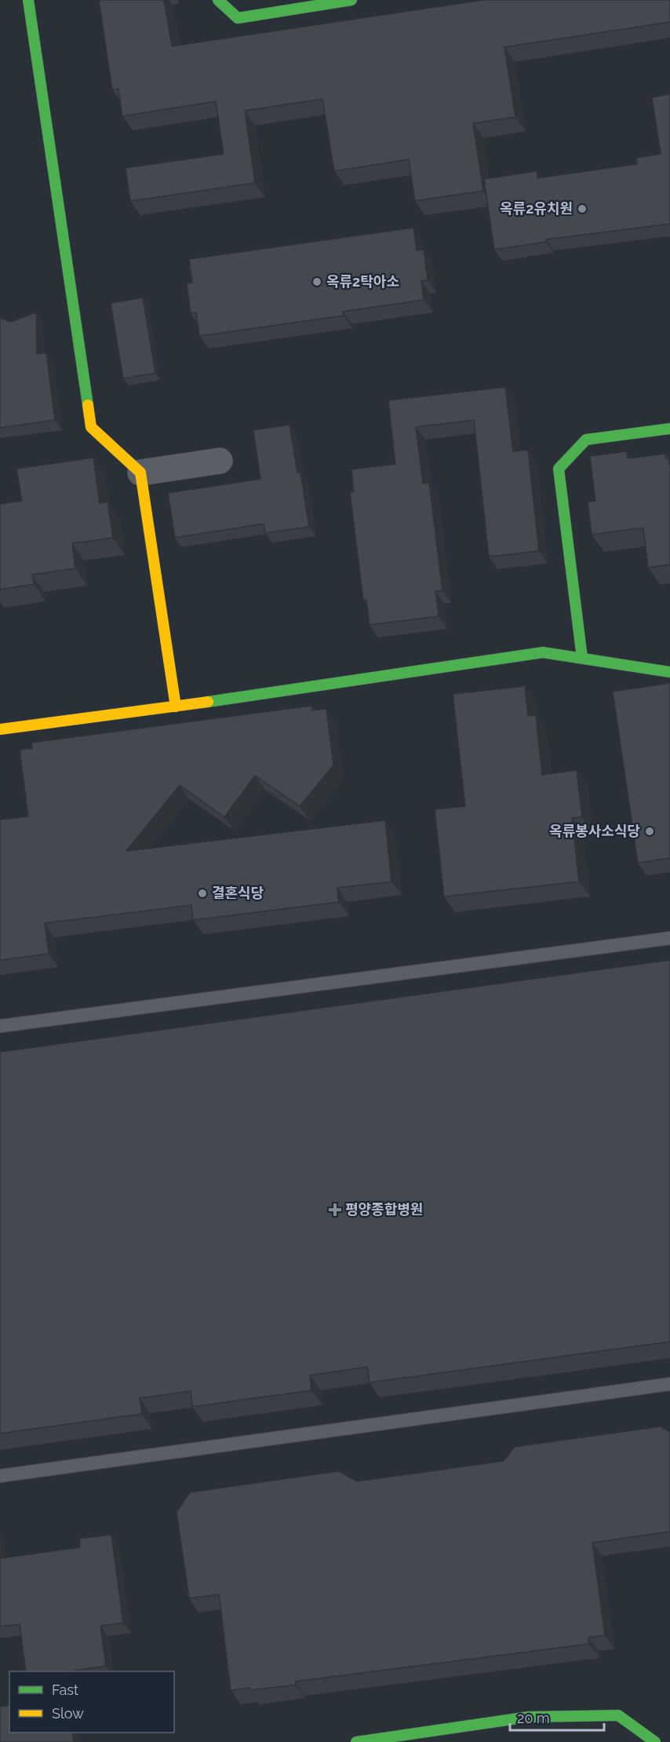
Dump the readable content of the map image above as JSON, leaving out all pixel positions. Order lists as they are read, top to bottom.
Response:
{
  "places": {
    "other": [
      "옥류2유치원",
      "옥류2탁아소",
      "옥류봉사소식당",
      "결혼식당"
    ],
    "health": ["평양종합병원"]
  },
  "legend": ["Fast", "Slow"],
  "scale_bar": "20 m"
}
